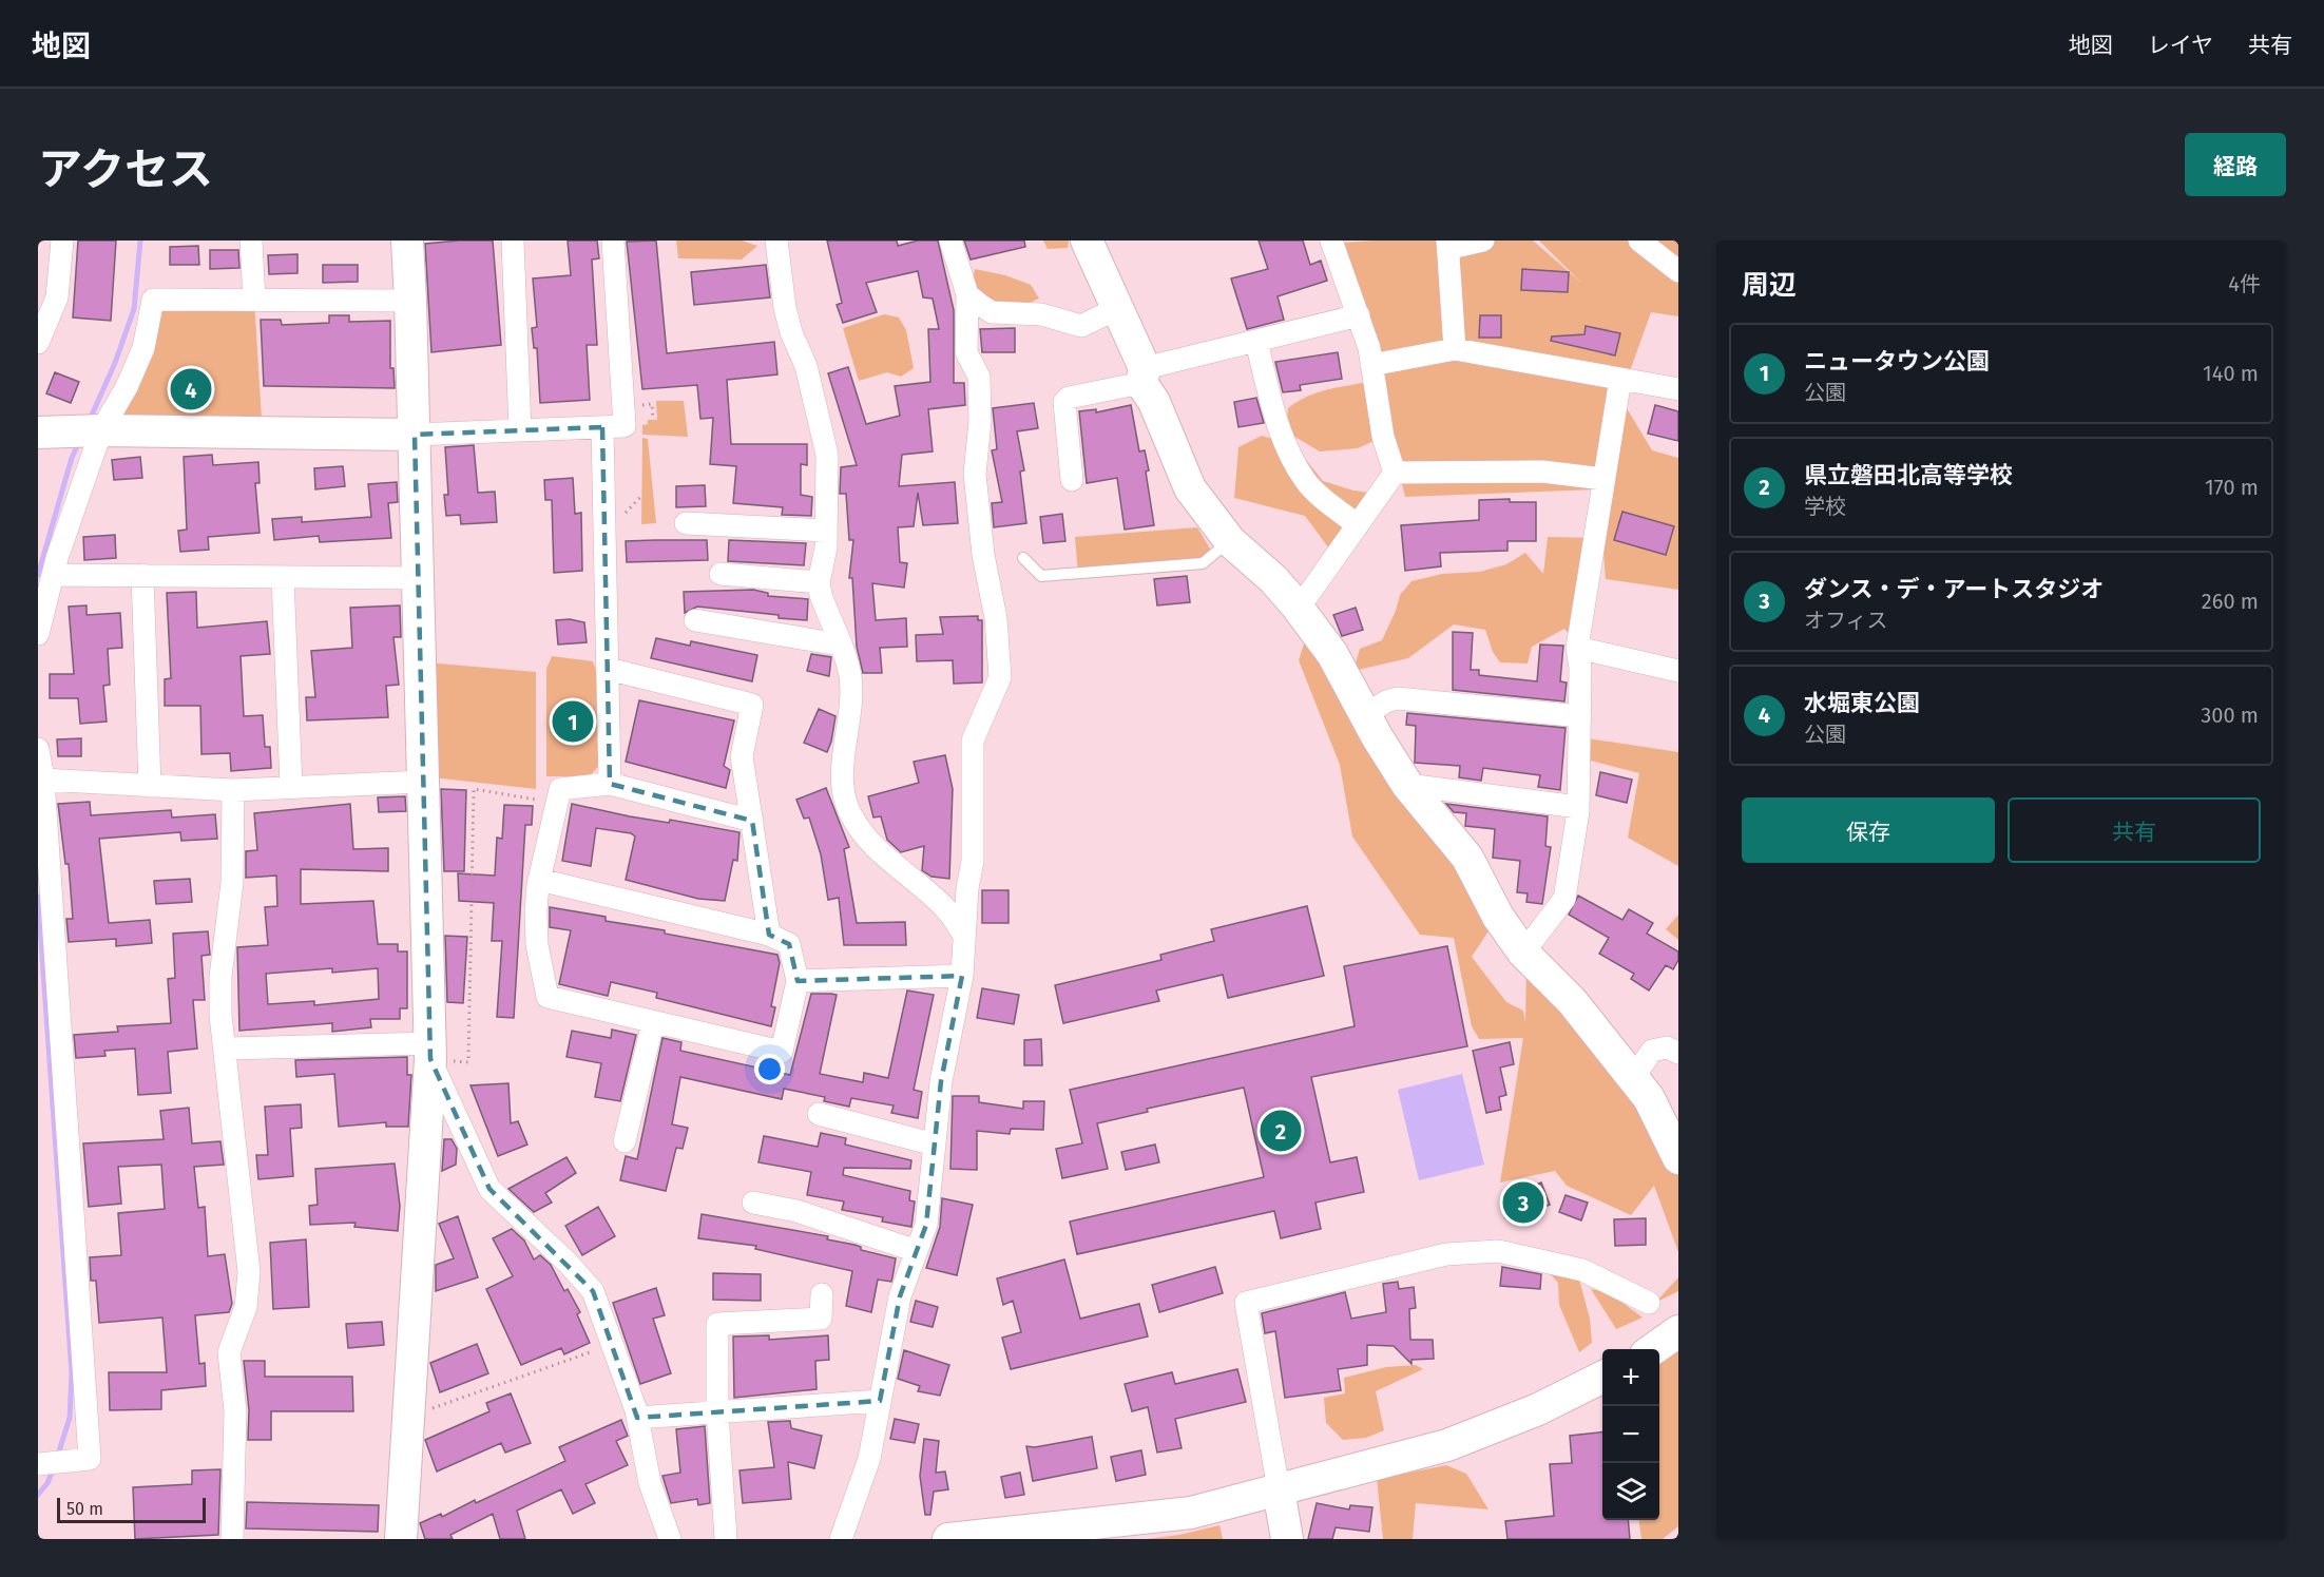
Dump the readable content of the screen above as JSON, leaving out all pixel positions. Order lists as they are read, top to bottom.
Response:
{
  "scale_bar": "50 m",
  "page": {
    "header": "地図",
    "nav": ["地図", "レイヤ", "共有"],
    "title": "アクセス",
    "buttons": [
      "経路",
      ["保存", "共有"]
    ],
    "heading": ["周辺", "4件"],
    "list": [
      {
        "mark": "1",
        "name": "ニュータウン公園",
        "note": "公園",
        "value": "140 m"
      },
      {
        "mark": "2",
        "name": "県立磐田北高等学校",
        "note": "学校",
        "value": "170 m"
      },
      {
        "mark": "3",
        "name": "ダンス・デ・アートスタジオ",
        "note": "オフィス",
        "value": "260 m"
      },
      {
        "mark": "4",
        "name": "水堀東公園",
        "note": "公園",
        "value": "300 m"
      }
    ],
    "pins": [
      "4",
      "1",
      "2",
      "3"
    ],
    "map_buttons": ["+", "−"],
    "scale": "50 m"
  }
}
